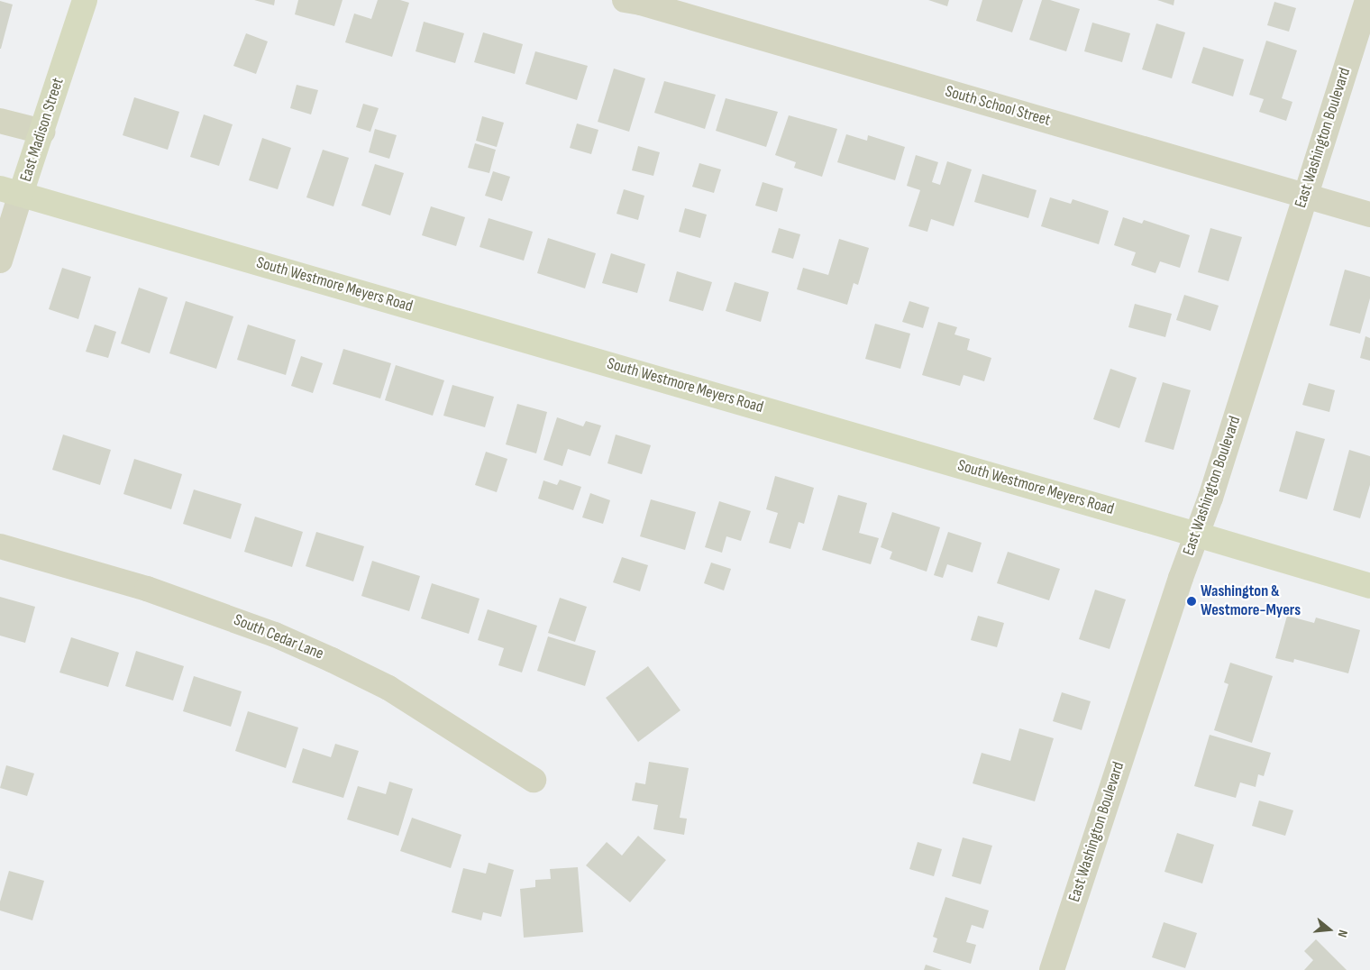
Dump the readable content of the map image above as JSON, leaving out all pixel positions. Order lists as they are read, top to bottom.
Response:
{
  "streets": {
    "street": [
      "South School Street",
      "East Madison Street",
      "East Washington Boulevard",
      "South Westmore Meyers Road",
      "South Cedar Lane"
    ]
  },
  "crossings": [
    ["South School Street", "East Washington Boulevard"],
    ["East Madison Street", "South Westmore Meyers Road"],
    ["East Washington Boulevard", "South Westmore Meyers Road"]
  ],
  "places": ["Washington & Westmore-Myers"],
  "north": "right"
}
